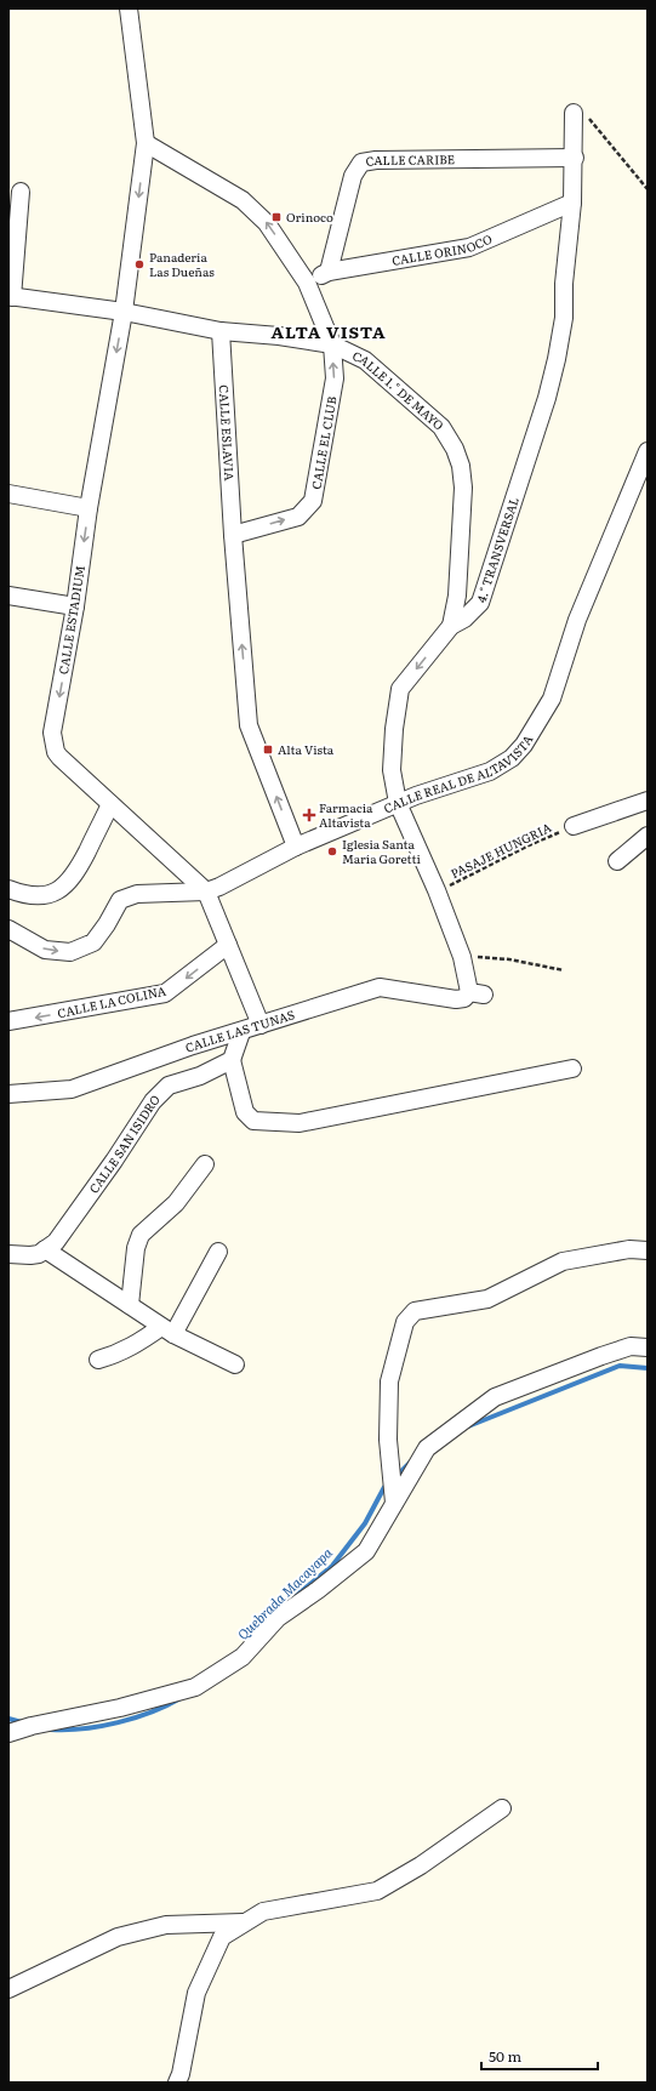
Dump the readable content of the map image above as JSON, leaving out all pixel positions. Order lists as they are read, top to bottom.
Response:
{
  "streets": {
    "street": [
      "CALLE CARIBE",
      "CALLE ORINOCO",
      "CALLE 1.° DE MAYO",
      "CALLE ESLAVIA",
      "CALLE EL CLUB",
      "4.° TRANSVERSAL",
      "CALLE ESTADIUM",
      "CALLE REAL DE ALTAVISTA",
      "CALLE LA COLINA",
      "CALLE LAS TUNAS",
      "CALLE SAN ISIDRO"
    ],
    "path": ["PASAJE HUNGRIA"]
  },
  "crossings": [
    ["CALLE CARIBE", "CALLE ORINOCO"],
    ["CALLE CARIBE", "4.° TRANSVERSAL"],
    ["CALLE ORINOCO", "CALLE EL CLUB"],
    ["CALLE ORINOCO", "4.° TRANSVERSAL"],
    ["CALLE 1.° DE MAYO", "CALLE ESLAVIA"],
    ["CALLE 1.° DE MAYO", "CALLE EL CLUB"],
    ["CALLE 1.° DE MAYO", "4.° TRANSVERSAL"],
    ["CALLE 1.° DE MAYO", "CALLE ESTADIUM"],
    ["CALLE ESLAVIA", "CALLE EL CLUB"],
    ["CALLE EL CLUB", "CALLE ESTADIUM"],
    ["4.° TRANSVERSAL", "CALLE REAL DE ALTAVISTA"],
    ["4.° TRANSVERSAL", "PASAJE HUNGRIA"],
    ["4.° TRANSVERSAL", "CALLE LAS TUNAS"],
    ["CALLE ESTADIUM", "CALLE REAL DE ALTAVISTA"],
    ["CALLE ESTADIUM", "CALLE LA COLINA"],
    ["CALLE ESTADIUM", "CALLE LAS TUNAS"]
  ],
  "one_way": ["CALLE ESTADIUM", "CALLE LA COLINA"],
  "districts": ["ALTA VISTA"],
  "water": ["Quebrada Macayapa"],
  "places": {
    "transit": ["Orinoco", "Alta Vista"],
    "other": ["Panadería Las Dueñas", "Iglesia Santa María Goretti"],
    "health": ["Farmacia Altavista"]
  },
  "scale_bar": "50 m"
}
